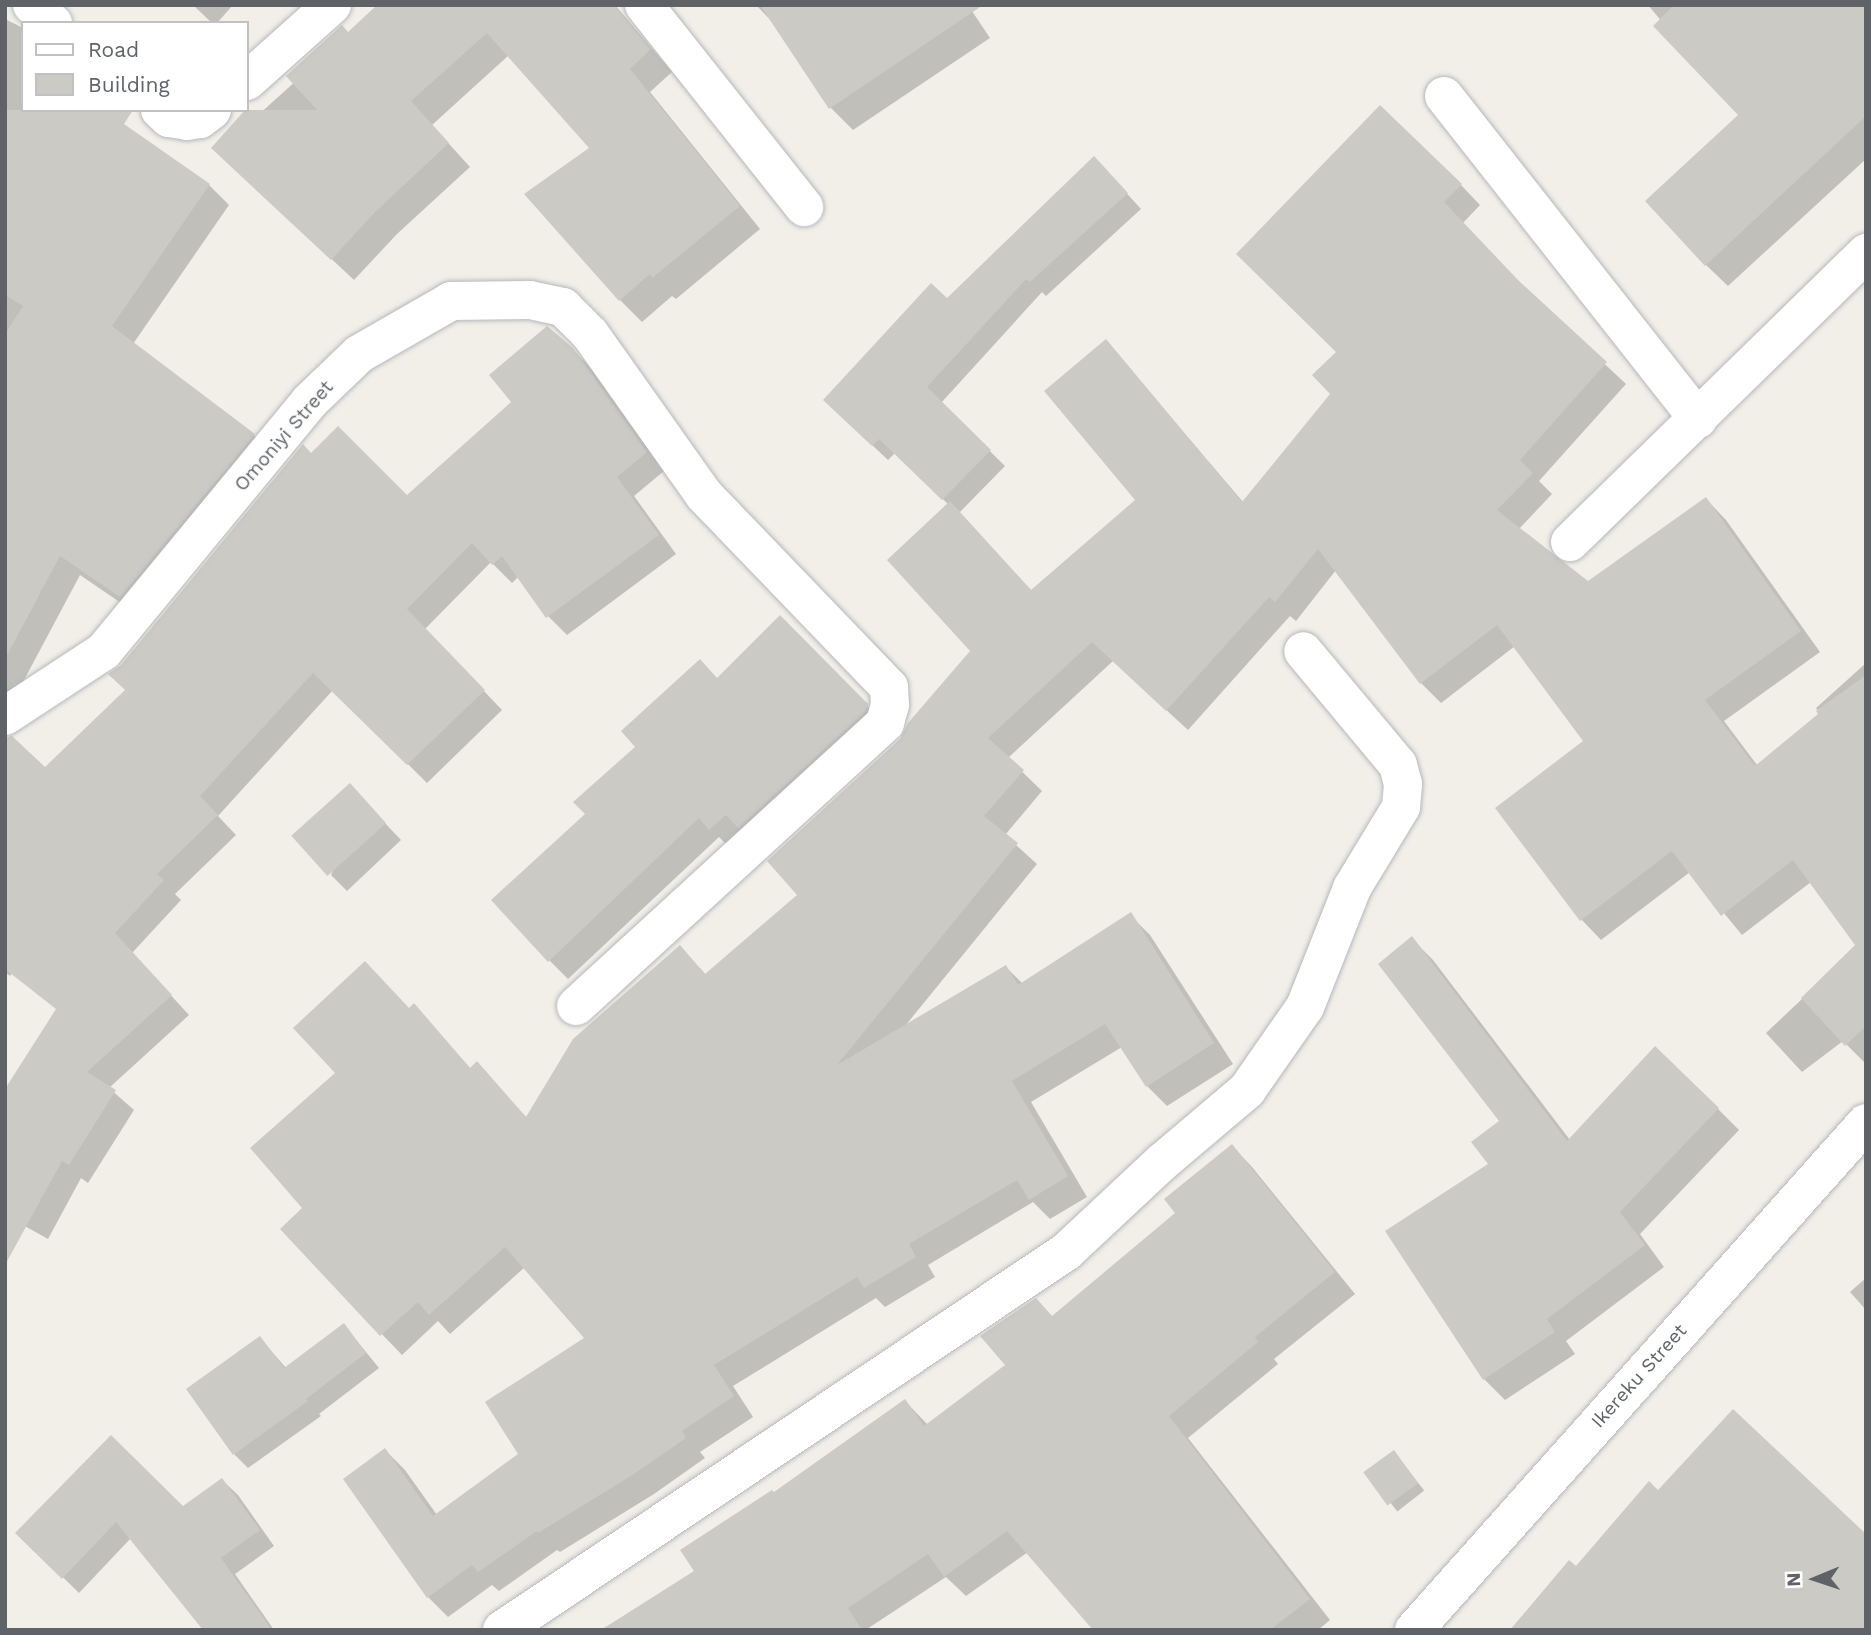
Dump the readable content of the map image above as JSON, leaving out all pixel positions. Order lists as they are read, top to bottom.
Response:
{
  "streets": {
    "street": ["Omoniyi Street", "Ikereku Street"]
  },
  "legend": ["Road", "Building"],
  "north": "left"
}
